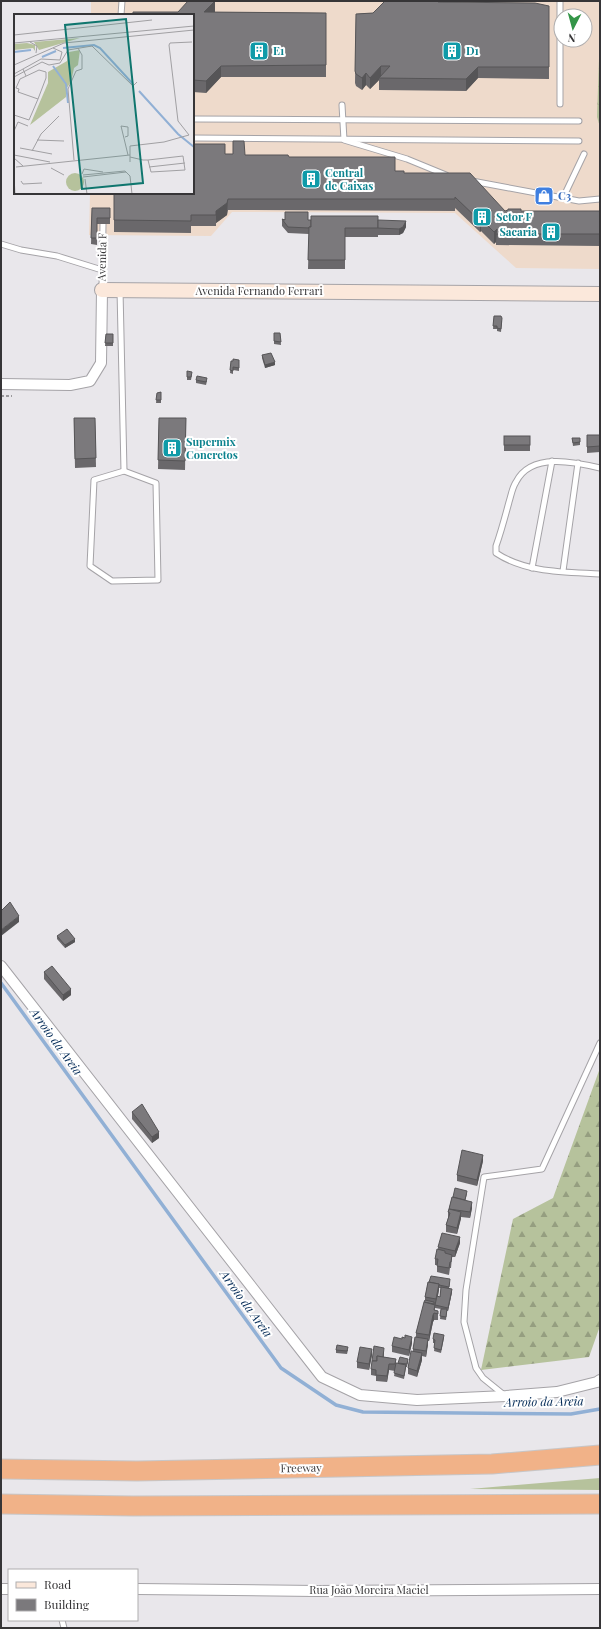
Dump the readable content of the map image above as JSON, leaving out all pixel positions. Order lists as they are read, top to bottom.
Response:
{
  "streets": {
    "highway": ["Freeway"],
    "street": ["Avenida Fernando Ferrari", "Rua João Moreira Maciel"],
    "lane": ["Avenida F"]
  },
  "crossings": [
    ["Avenida F", "Avenida Fernando Ferrari"]
  ],
  "water": ["Arroio da Areia"],
  "places": {
    "building": [
      "E1",
      "D1",
      "Central de Caixas",
      "Setor F",
      "Sacaria",
      "Supermix Concretos"
    ],
    "shop": ["C3"]
  },
  "legend": ["Road", "Building"],
  "north": "bottom"
}
